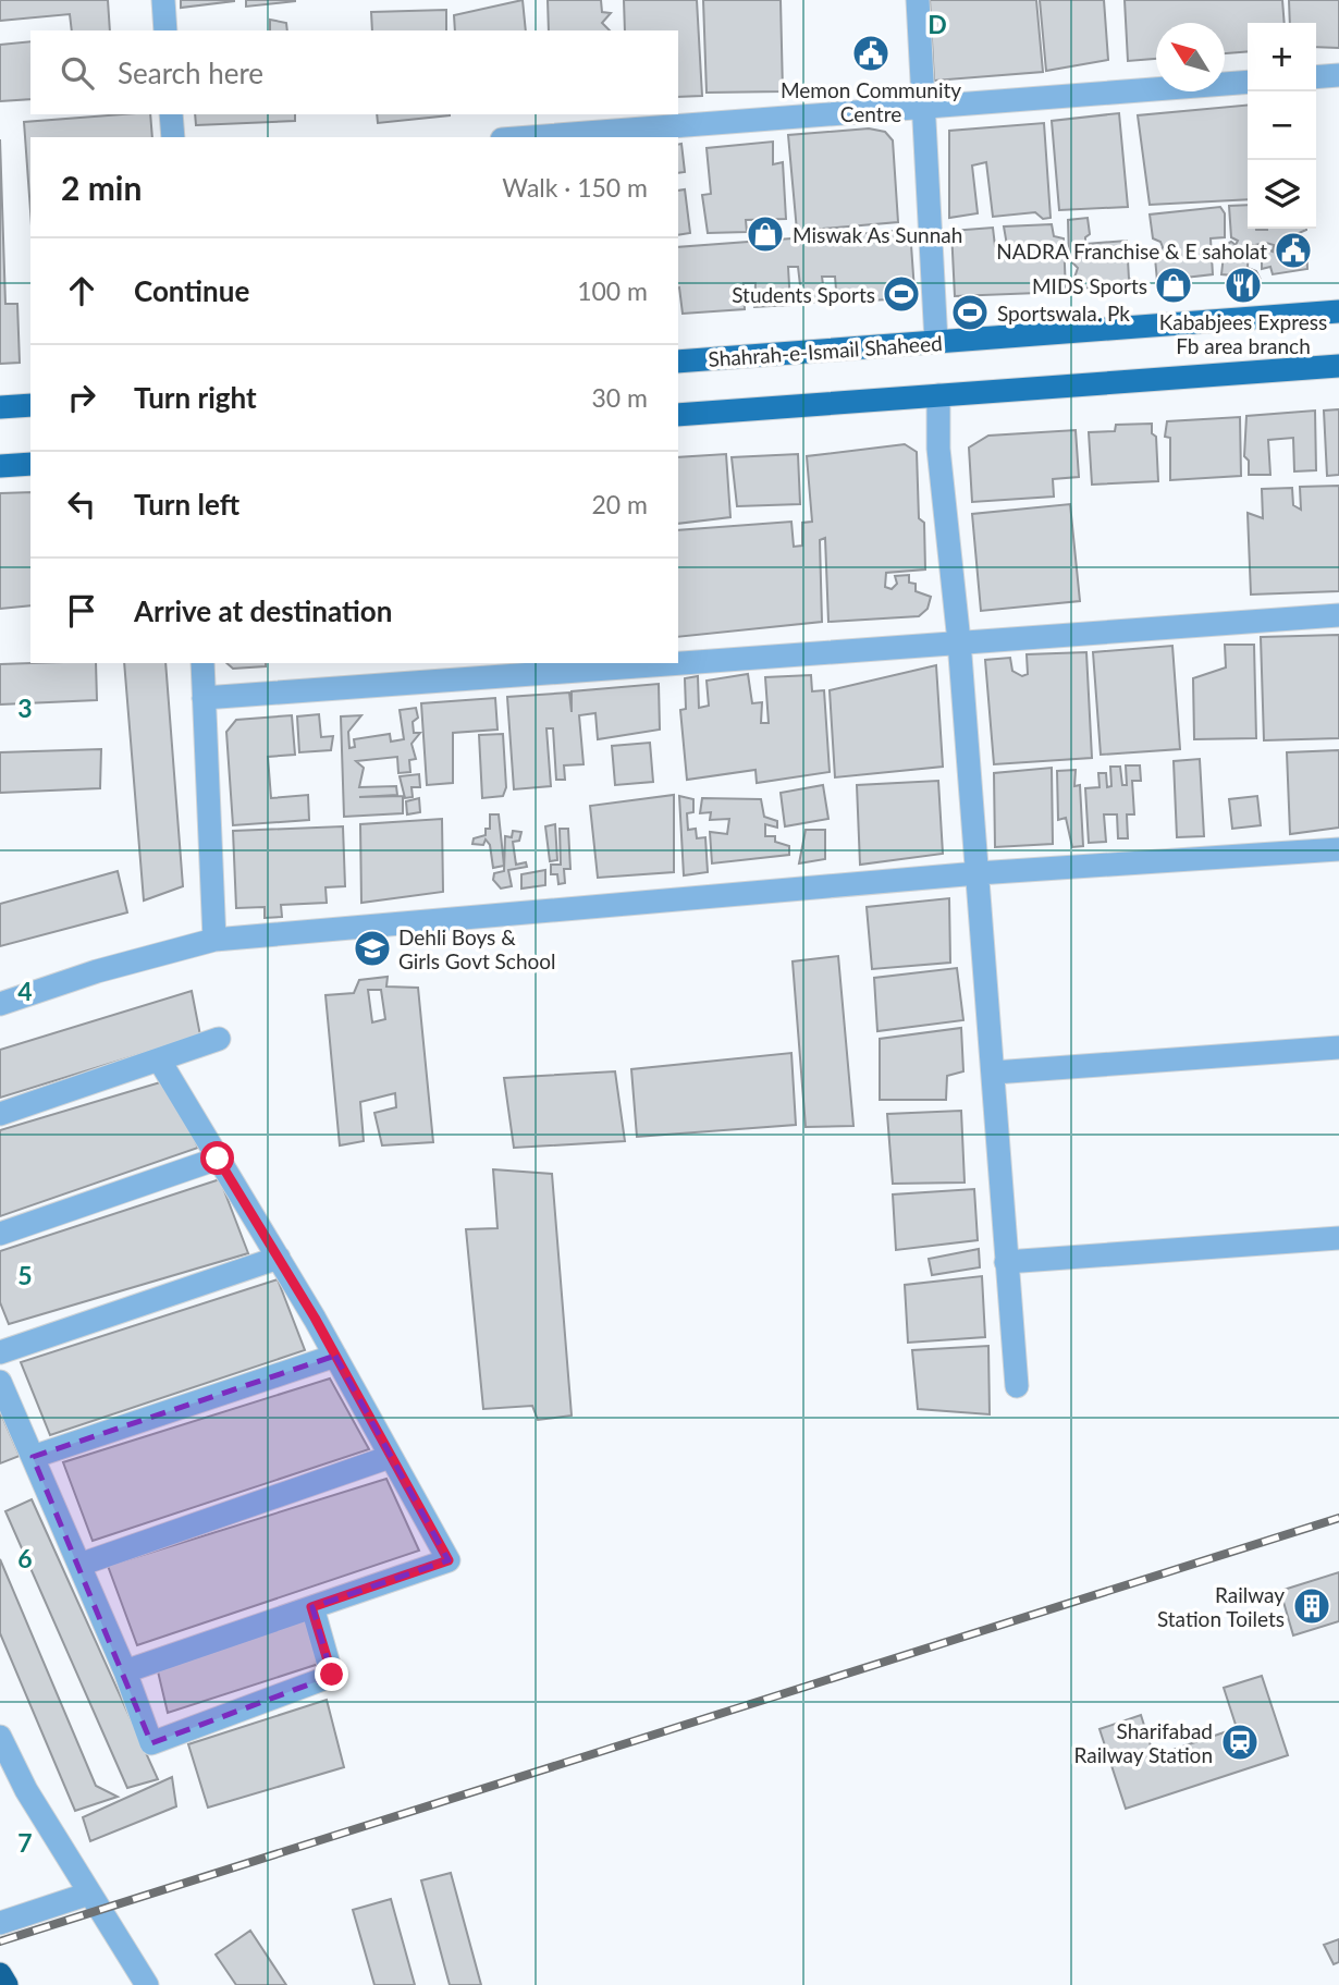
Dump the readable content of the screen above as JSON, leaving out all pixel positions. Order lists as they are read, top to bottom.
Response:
{
  "streets": {
    "main road": ["Shahrah-e-Ismail Shaheed"]
  },
  "places": {
    "public building": ["Memon Community Centre", "NADRA Franchise & E saholat"],
    "shop": ["Miswak As Sunnah", "MIDS Sports"],
    "restaurant": ["Kababjees Express Fb area branch"],
    "sports": ["Students Sports", "Sportswala. Pk"],
    "school or university": ["Dehli Boys & Girls Govt School"],
    "building": ["Railway Station Toilets"],
    "station": ["Sharifabad Railway Station"]
  },
  "north": "top left",
  "page": {
    "map_buttons": ["+", "−"],
    "search": "Search here",
    "heading": ["2 min", "Walk · 150 m"],
    "list": [
      ["Continue", "100 m"],
      ["Turn right", "30 m"],
      ["Turn left", "20 m"],
      "Arrive at destination"
    ]
  },
  "grid": {
    "columns": ["D"],
    "rows": [
      "3",
      "4",
      "5",
      "6",
      "7"
    ]
  }
}
